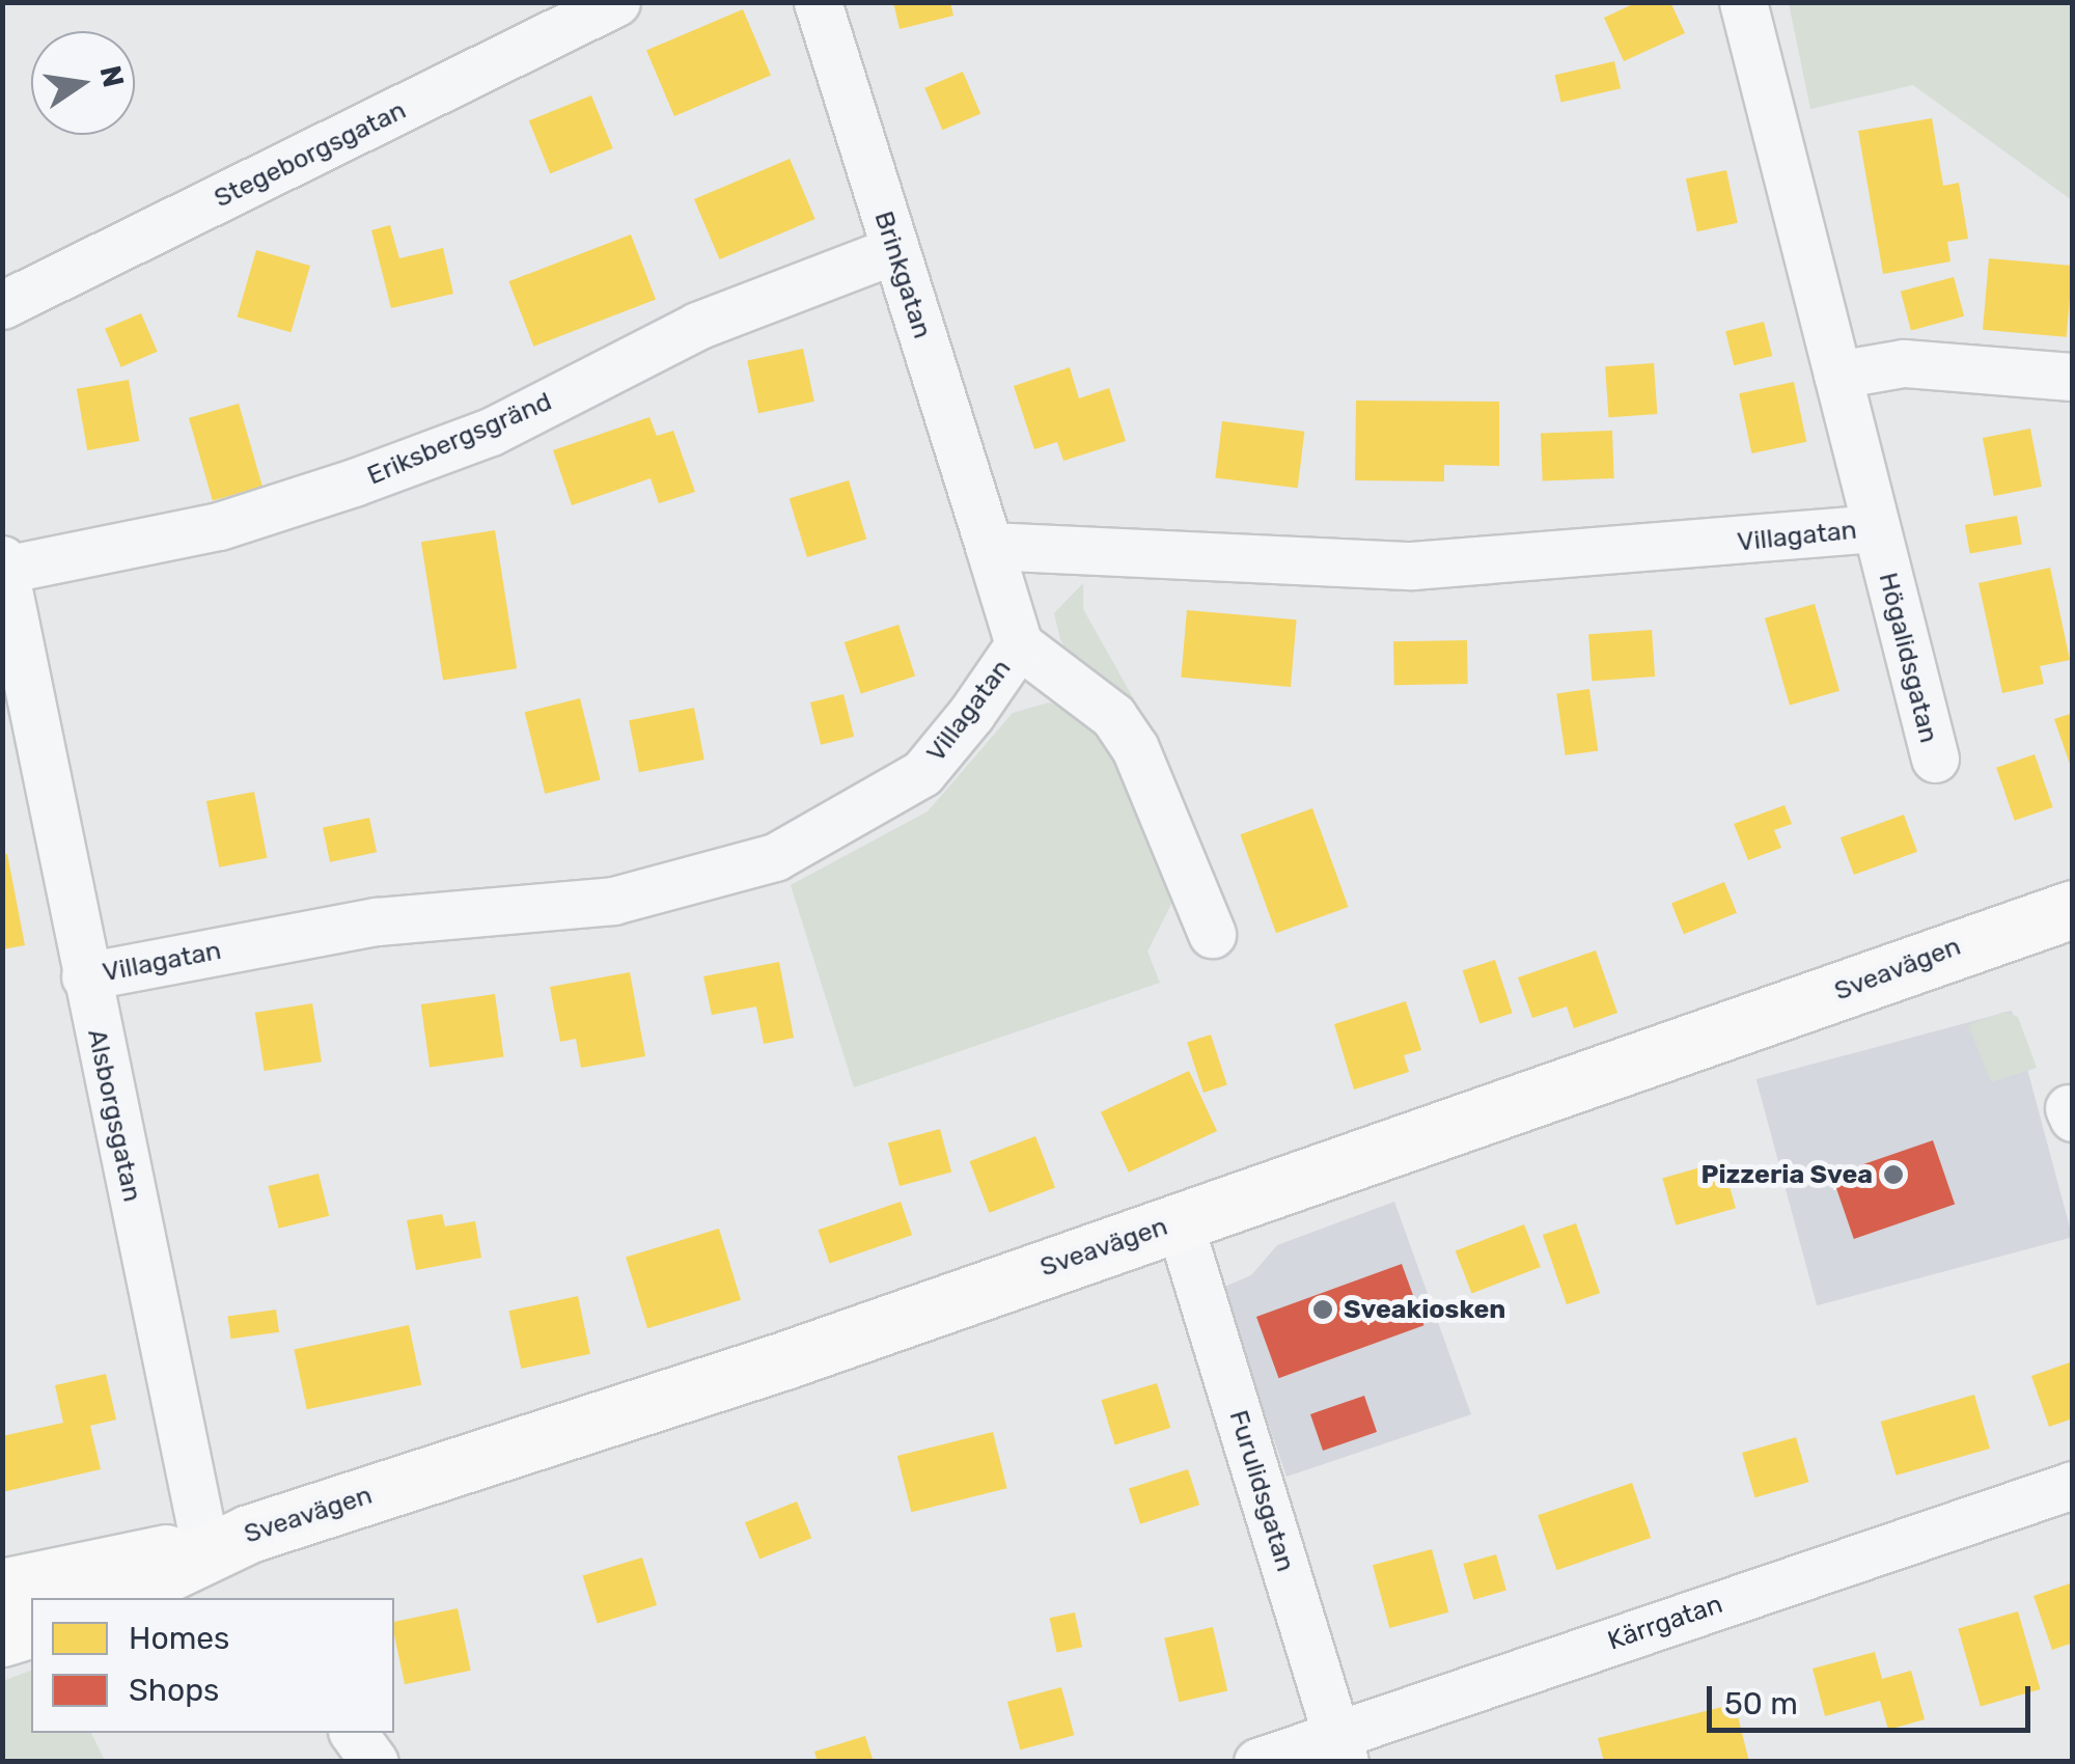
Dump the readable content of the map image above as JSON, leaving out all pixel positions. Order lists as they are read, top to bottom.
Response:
{
  "streets": {
    "main road": ["Sveavägen"],
    "street": [
      "Stegeborgsgatan",
      "Brinkgatan",
      "Eriksbergsgränd",
      "Villagatan",
      "Högalidsgatan",
      "Alsborgsgatan",
      "Furulidsgatan",
      "Kärrgatan"
    ]
  },
  "crossings": [
    ["Brinkgatan", "Eriksbergsgränd"],
    ["Brinkgatan", "Villagatan"],
    ["Eriksbergsgränd", "Alsborgsgatan"],
    ["Villagatan", "Högalidsgatan"],
    ["Villagatan", "Alsborgsgatan"],
    ["Sveavägen", "Alsborgsgatan"],
    ["Sveavägen", "Furulidsgatan"],
    ["Furulidsgatan", "Kärrgatan"]
  ],
  "places": ["Pizzeria Svea", "Sveakiosken"],
  "legend": ["Homes", "Shops"],
  "scale_bar": "50 m",
  "north": "right"
}
